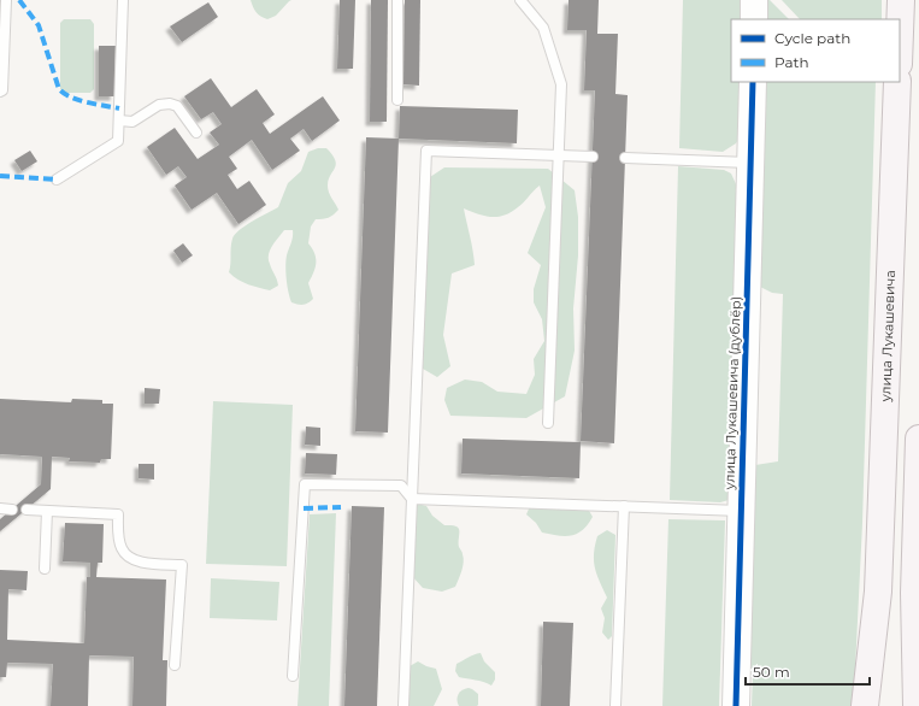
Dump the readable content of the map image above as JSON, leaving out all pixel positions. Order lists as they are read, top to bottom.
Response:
{
  "streets": {
    "main road": ["улица Лукашевича"],
    "street": ["улица Лукашевича (дублёр)"]
  },
  "legend": ["Cycle path", "Path"],
  "scale_bar": "50 m"
}
